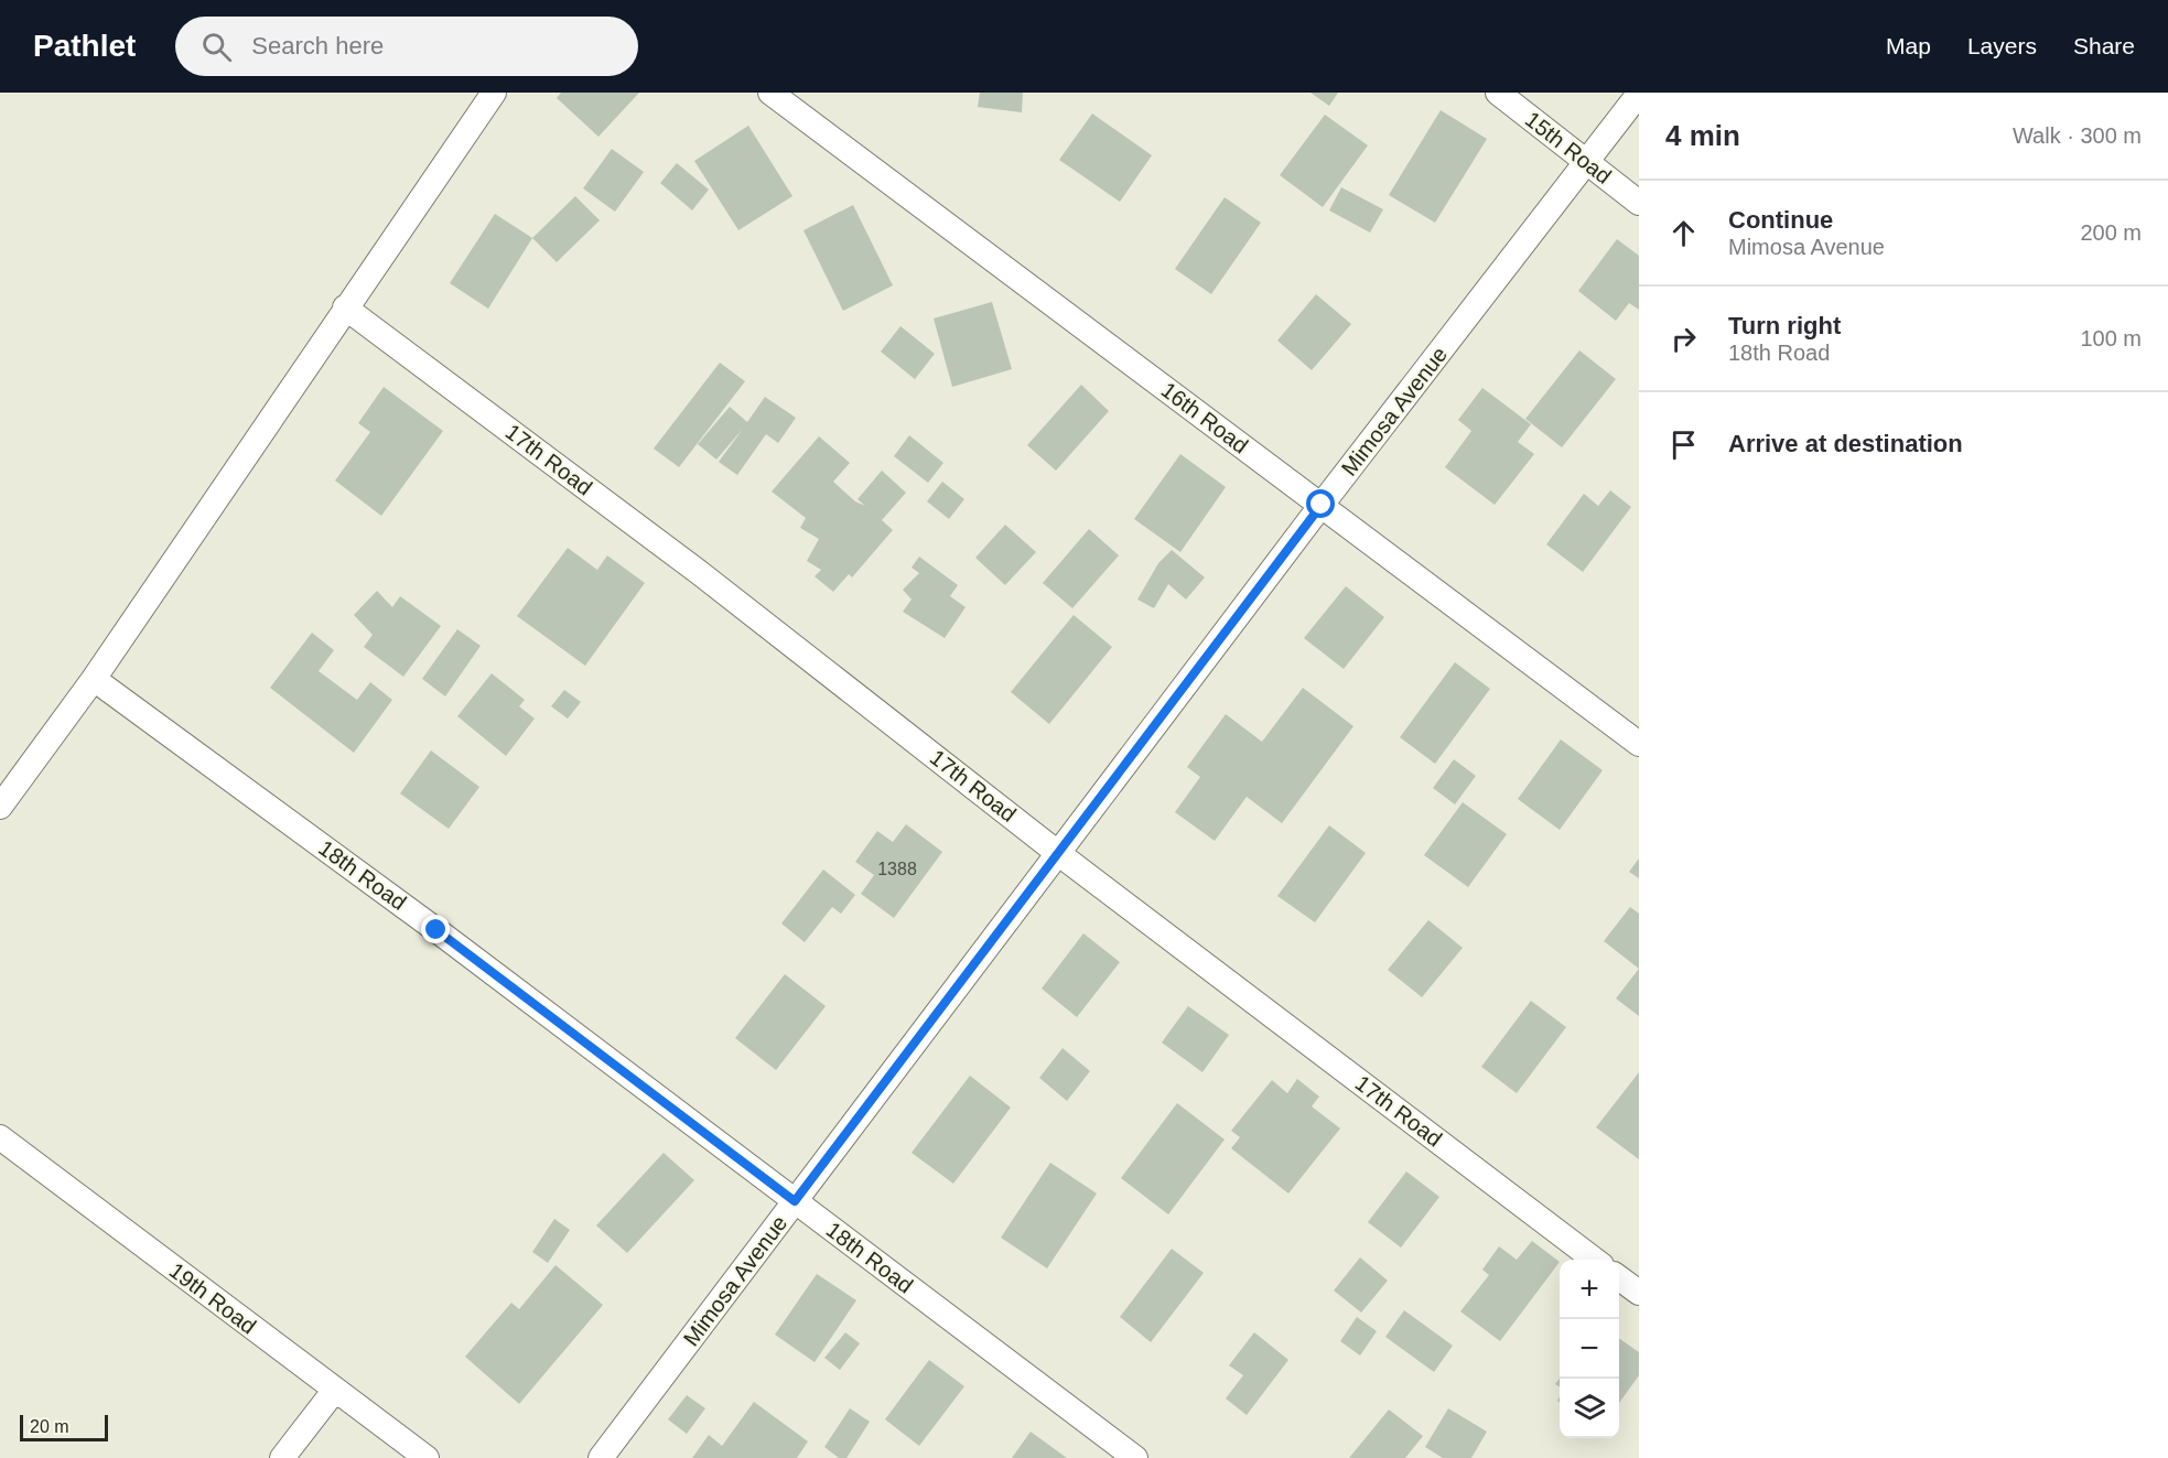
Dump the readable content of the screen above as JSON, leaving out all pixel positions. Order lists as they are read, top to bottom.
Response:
{
  "streets": {
    "street": [
      "15th Road",
      "Mimosa Avenue",
      "16th Road",
      "17th Road",
      "18th Road",
      "19th Road"
    ]
  },
  "crossings": [
    ["15th Road", "Mimosa Avenue"],
    ["Mimosa Avenue", "16th Road"],
    ["Mimosa Avenue", "17th Road"],
    ["Mimosa Avenue", "18th Road"]
  ],
  "house_numbers": ["1388"],
  "scale_bar": "20 m",
  "page": {
    "header": "Pathlet",
    "search": "Search here",
    "nav": ["Map", "Layers", "Share"],
    "heading": ["4 min", "Walk · 300 m"],
    "list": [
      ["Continue", "Mimosa Avenue", "200 m"],
      ["Turn right", "18th Road", "100 m"],
      "Arrive at destination"
    ],
    "map_buttons": ["+", "−"],
    "scale": "20 m"
  }
}
